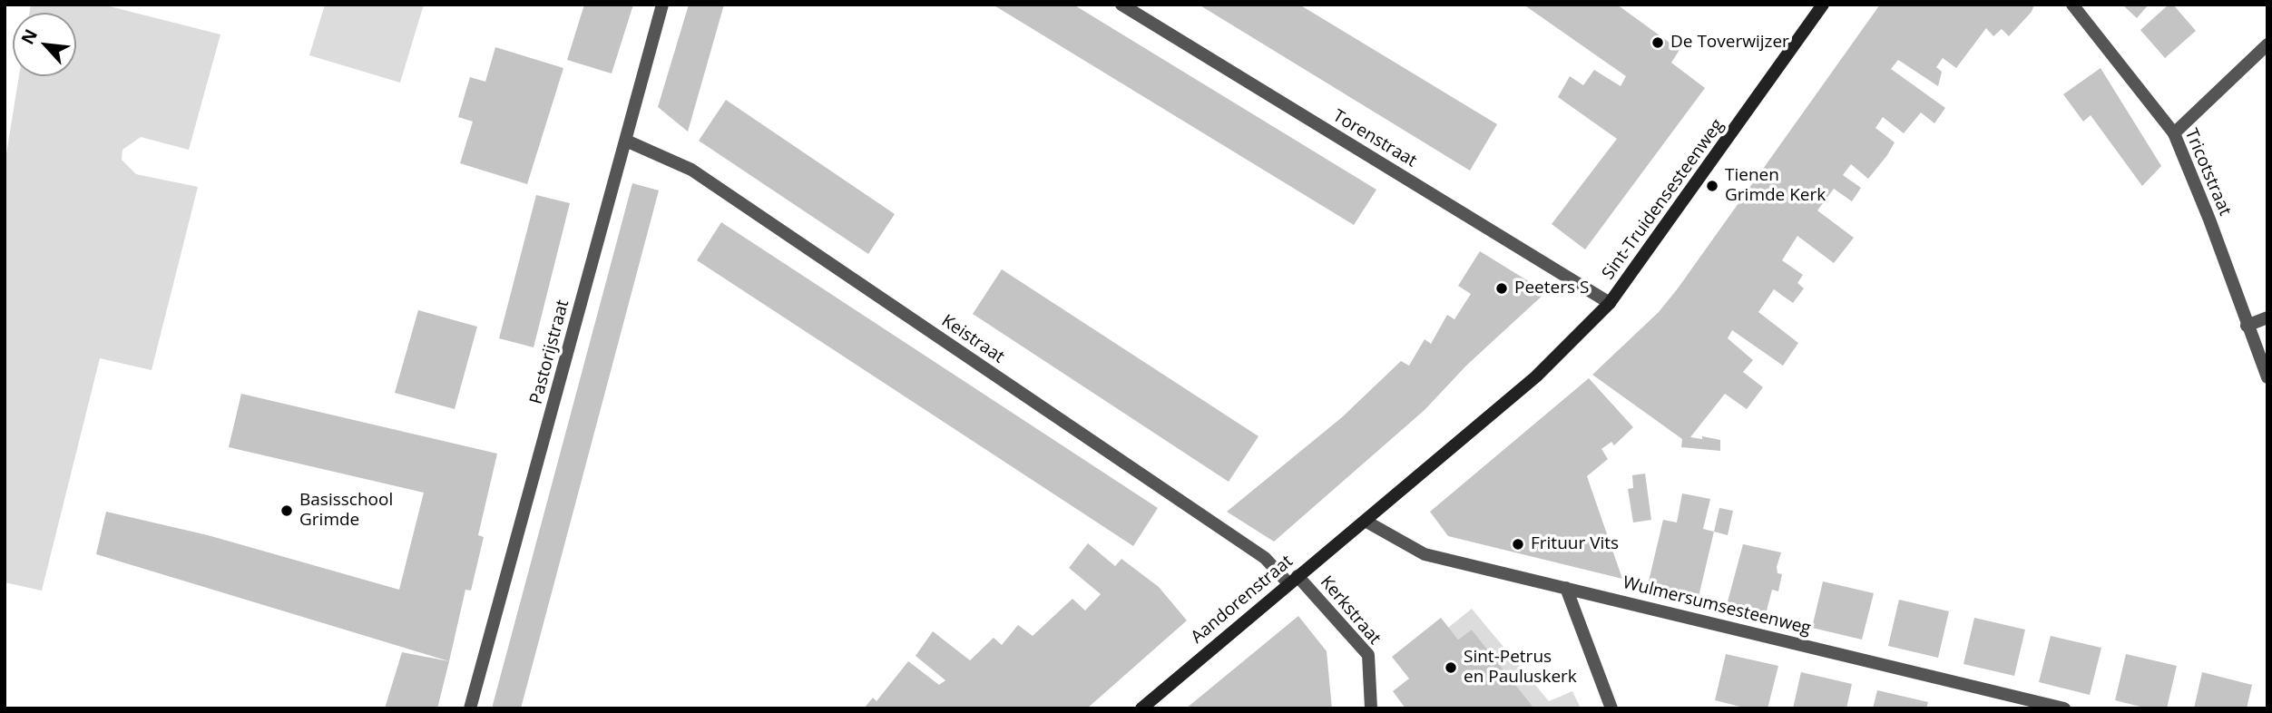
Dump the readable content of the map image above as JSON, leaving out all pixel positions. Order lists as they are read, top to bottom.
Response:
{
  "streets": {
    "main road": ["Sint-Truidensesteenweg", "Aandorenstraat"],
    "street": [
      "Torenstraat",
      "Tricotstraat",
      "Keistraat",
      "Pastorijstraat",
      "Wulmersumsesteenweg",
      "Kerkstraat"
    ]
  },
  "crossings": [
    ["Torenstraat", "Sint-Truidensesteenweg"],
    ["Sint-Truidensesteenweg", "Aandorenstraat"],
    ["Sint-Truidensesteenweg", "Wulmersumsesteenweg"],
    ["Keistraat", "Pastorijstraat"],
    ["Keistraat", "Aandorenstraat"],
    ["Keistraat", "Kerkstraat"],
    ["Aandorenstraat", "Wulmersumsesteenweg"],
    ["Aandorenstraat", "Kerkstraat"]
  ],
  "places": [
    "De Toverwijzer",
    "Tienen Grimde Kerk",
    "Peeters S",
    "Basisschool Grimde",
    "Frituur Vits",
    "Sint-Petrus en Pauluskerk"
  ],
  "north": "top left"
}
